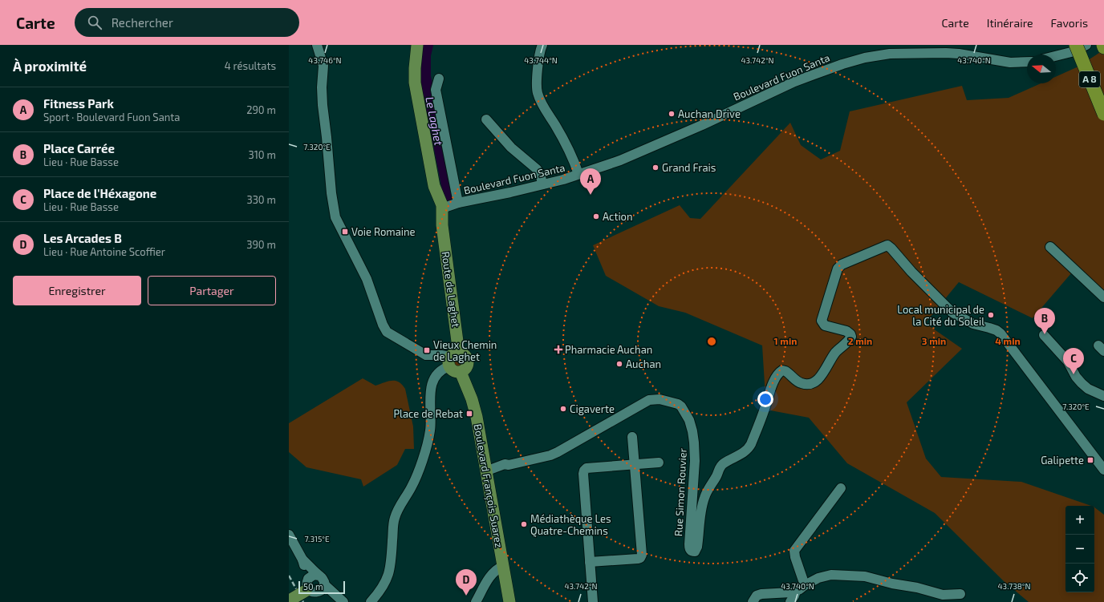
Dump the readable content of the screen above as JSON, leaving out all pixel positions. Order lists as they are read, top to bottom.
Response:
{
  "streets": {
    "highway": ["A 8"],
    "main road": ["Route de Laghet", "Boulevard François Suarez"],
    "street": ["Boulevard Fuon Santa", "Rue Simon Rouvier"]
  },
  "crossings": [
    ["Boulevard Fuon Santa", "Route de Laghet"],
    ["Route de Laghet", "Boulevard François Suarez"],
    ["Boulevard François Suarez", "Rue Simon Rouvier"]
  ],
  "water": ["Le Laghet"],
  "places": {
    "other": [
      "Auchan Drive",
      "Grand Frais",
      "Action",
      "Local municipal de la Cité du Soleil",
      "Auchan",
      "Cigaverte",
      "Médiathèque Les Quatre-Chemins"
    ],
    "transit": [
      "Voie Romaine",
      "Vieux Chemin de Laghet",
      "Place de Rebat",
      "Galipette"
    ],
    "health": ["Pharmacie Auchan"]
  },
  "scale_bar": "50 m",
  "north": "left",
  "page": {
    "header": "Carte",
    "search": "Rechercher",
    "nav": ["Carte", "Itinéraire", "Favoris"],
    "heading": ["À proximité", "4 résultats"],
    "list": [
      {
        "mark": "A",
        "name": "Fitness Park",
        "note": "Sport · Boulevard Fuon Santa",
        "value": "290 m"
      },
      {
        "mark": "B",
        "name": "Place Carrée",
        "note": "Lieu · Rue Basse",
        "value": "310 m"
      },
      {
        "mark": "C",
        "name": "Place de l'Héxagone",
        "note": "Lieu · Rue Basse",
        "value": "330 m"
      },
      {
        "mark": "D",
        "name": "Les Arcades B",
        "note": "Lieu · Rue Antoine Scoffier",
        "value": "390 m"
      }
    ],
    "pins": [
      "A",
      "B",
      "C",
      "D"
    ],
    "buttons": ["Enregistrer", "Partager"],
    "map_buttons": ["+", "−"],
    "scale": "50 m"
  },
  "coordinates": [
    "43.746°N",
    "43.744°N",
    "43.742°N",
    "43.740°N",
    "7.320°E",
    "7.315°E",
    "43.738°N"
  ],
  "rings": [
    "1 min",
    "2 min",
    "3 min",
    "4 min"
  ]
}
